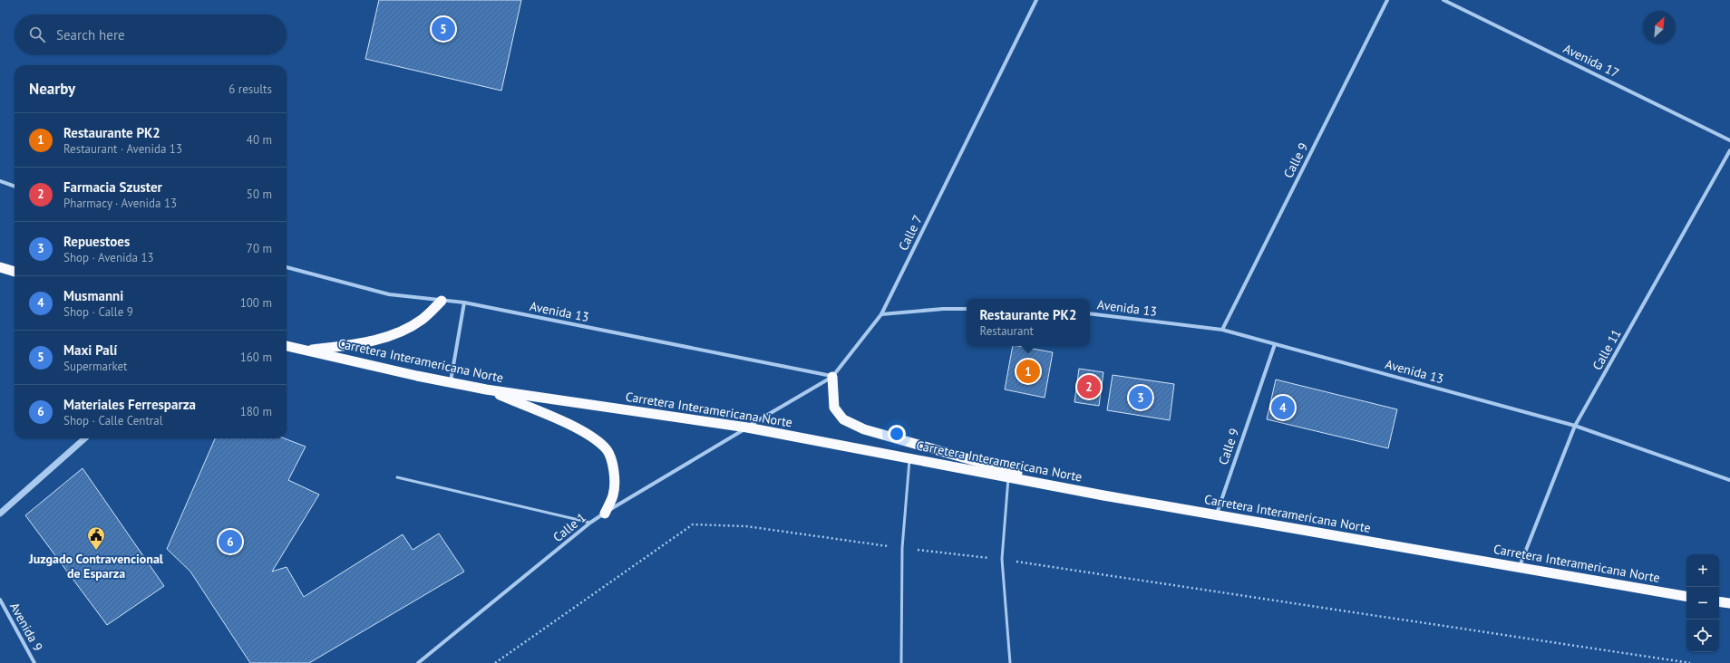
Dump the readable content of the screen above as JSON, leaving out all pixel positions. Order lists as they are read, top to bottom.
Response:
{
  "streets": {
    "highway": ["Carretera Interamericana Norte"],
    "street": [
      "Avenida 17",
      "Calle 9",
      "Calle 7",
      "Avenida 13",
      "Calle 11",
      "Calle 1",
      "Avenida 9"
    ]
  },
  "crossings": [
    ["Calle 9", "Avenida 13"],
    ["Calle 9", "Carretera Interamericana Norte"],
    ["Calle 7", "Avenida 13"],
    ["Calle 7", "Carretera Interamericana Norte"],
    ["Calle 7", "Calle 1"],
    ["Avenida 13", "Calle 11"],
    ["Calle 11", "Carretera Interamericana Norte"],
    ["Carretera Interamericana Norte", "Calle 1"]
  ],
  "places": {
    "public building": ["Juzgado Contravencional de Esparza"]
  },
  "north": "top right",
  "page": {
    "search": "Search here",
    "pins": [
      "5",
      "1",
      "2",
      "3",
      "4",
      "6"
    ],
    "heading": ["Nearby", "6 results"],
    "list": [
      {
        "mark": "1",
        "name": "Restaurante PK2",
        "note": "Restaurant · Avenida 13",
        "value": "40 m"
      },
      {
        "mark": "2",
        "name": "Farmacia Szuster",
        "note": "Pharmacy · Avenida 13",
        "value": "50 m"
      },
      {
        "mark": "3",
        "name": "Repuestoes",
        "note": "Shop · Avenida 13",
        "value": "70 m"
      },
      {
        "mark": "4",
        "name": "Musmanni",
        "note": "Shop · Calle 9",
        "value": "100 m"
      },
      {
        "mark": "5",
        "name": "Maxi Palí",
        "note": "Supermarket",
        "value": "160 m"
      },
      {
        "mark": "6",
        "name": "Materiales Ferresparza",
        "note": "Shop · Calle Central",
        "value": "180 m"
      }
    ],
    "popup": ["Restaurante PK2", "Restaurant"],
    "map_buttons": ["+", "−"]
  }
}
